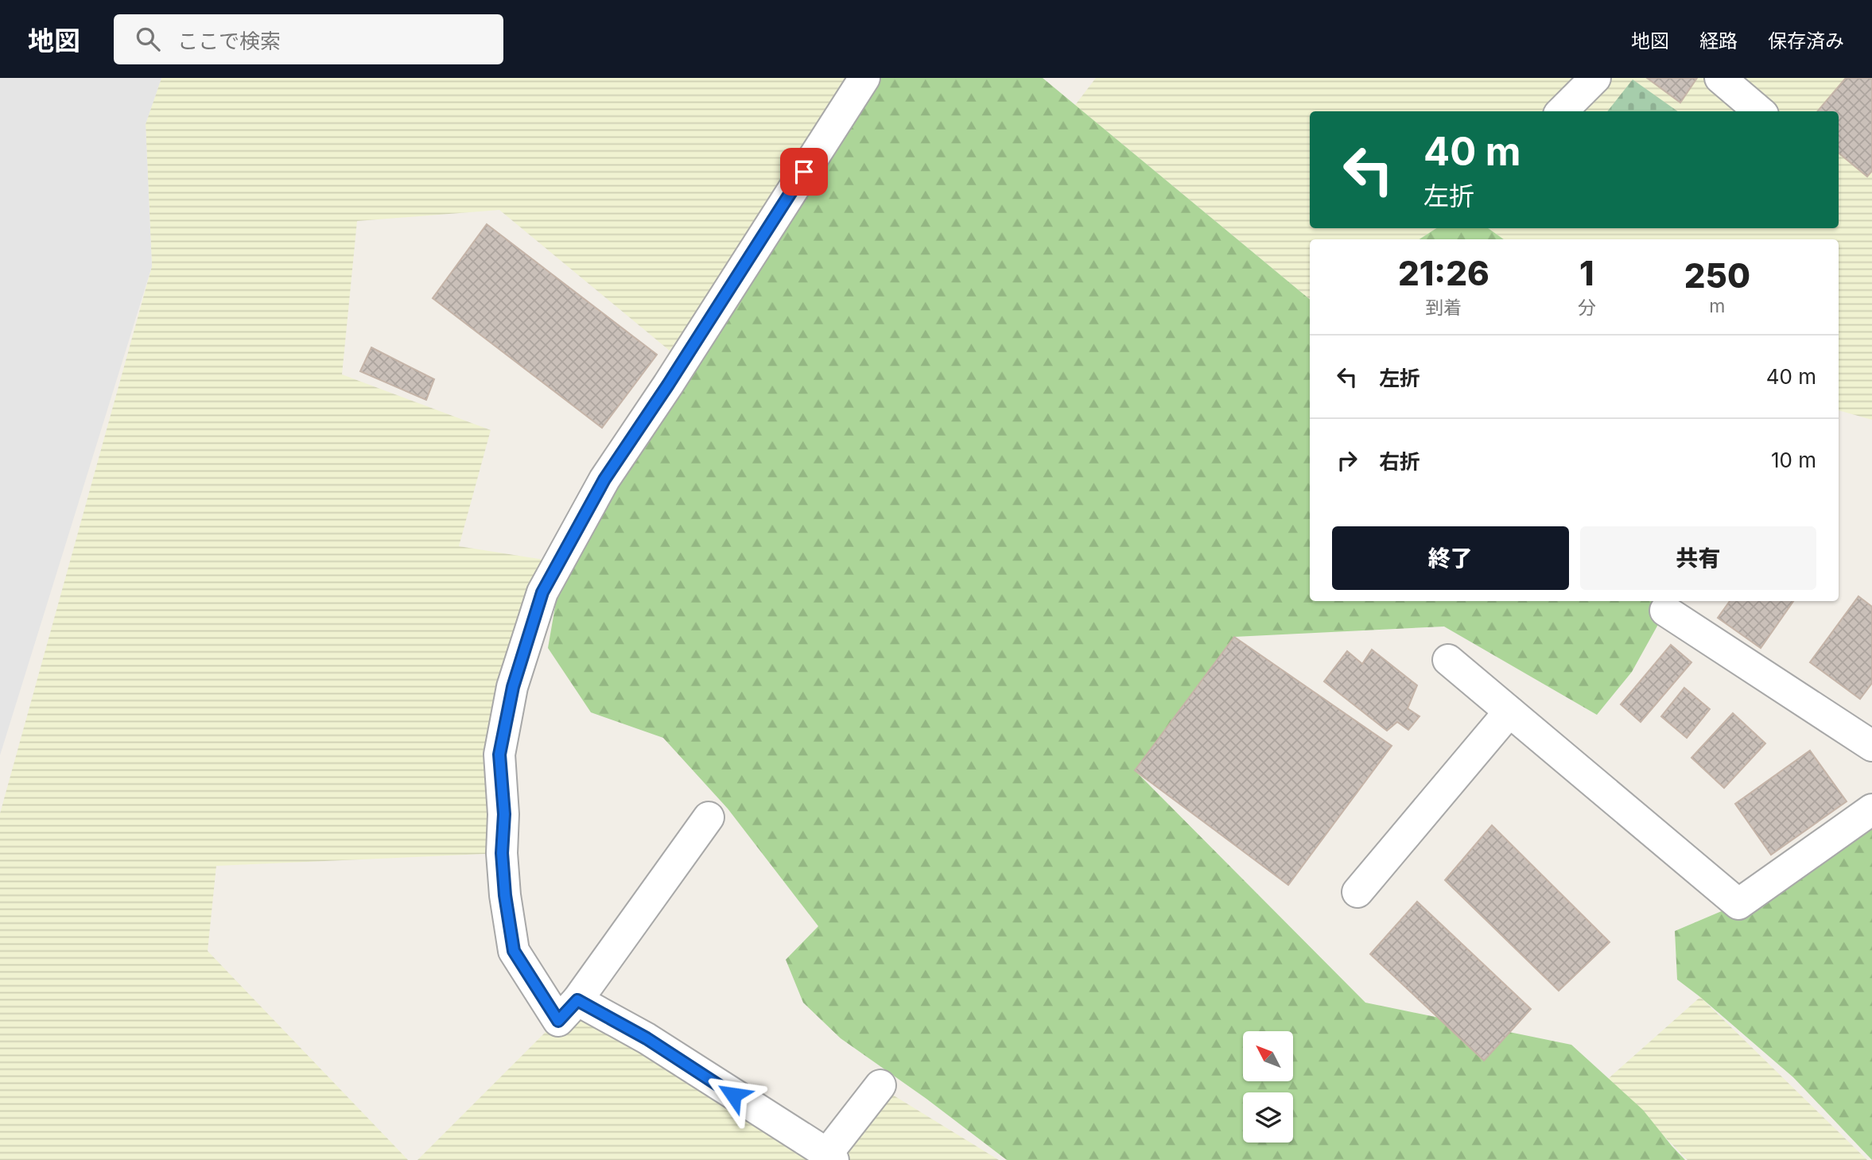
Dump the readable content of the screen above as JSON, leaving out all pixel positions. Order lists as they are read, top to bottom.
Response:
{
  "north": "top left",
  "page": {
    "header": "地図",
    "search": "ここで検索",
    "nav": ["地図", "経路", "保存済み"],
    "turn": ["40 m", "左折"],
    "eta": [
      "21:26",
      "到着",
      "1",
      "分",
      "250",
      "m"
    ],
    "list": [
      {
        "name": "左折",
        "value": "40 m"
      },
      {
        "name": "右折",
        "value": "10 m"
      }
    ],
    "buttons": ["終了", "共有"]
  }
}
